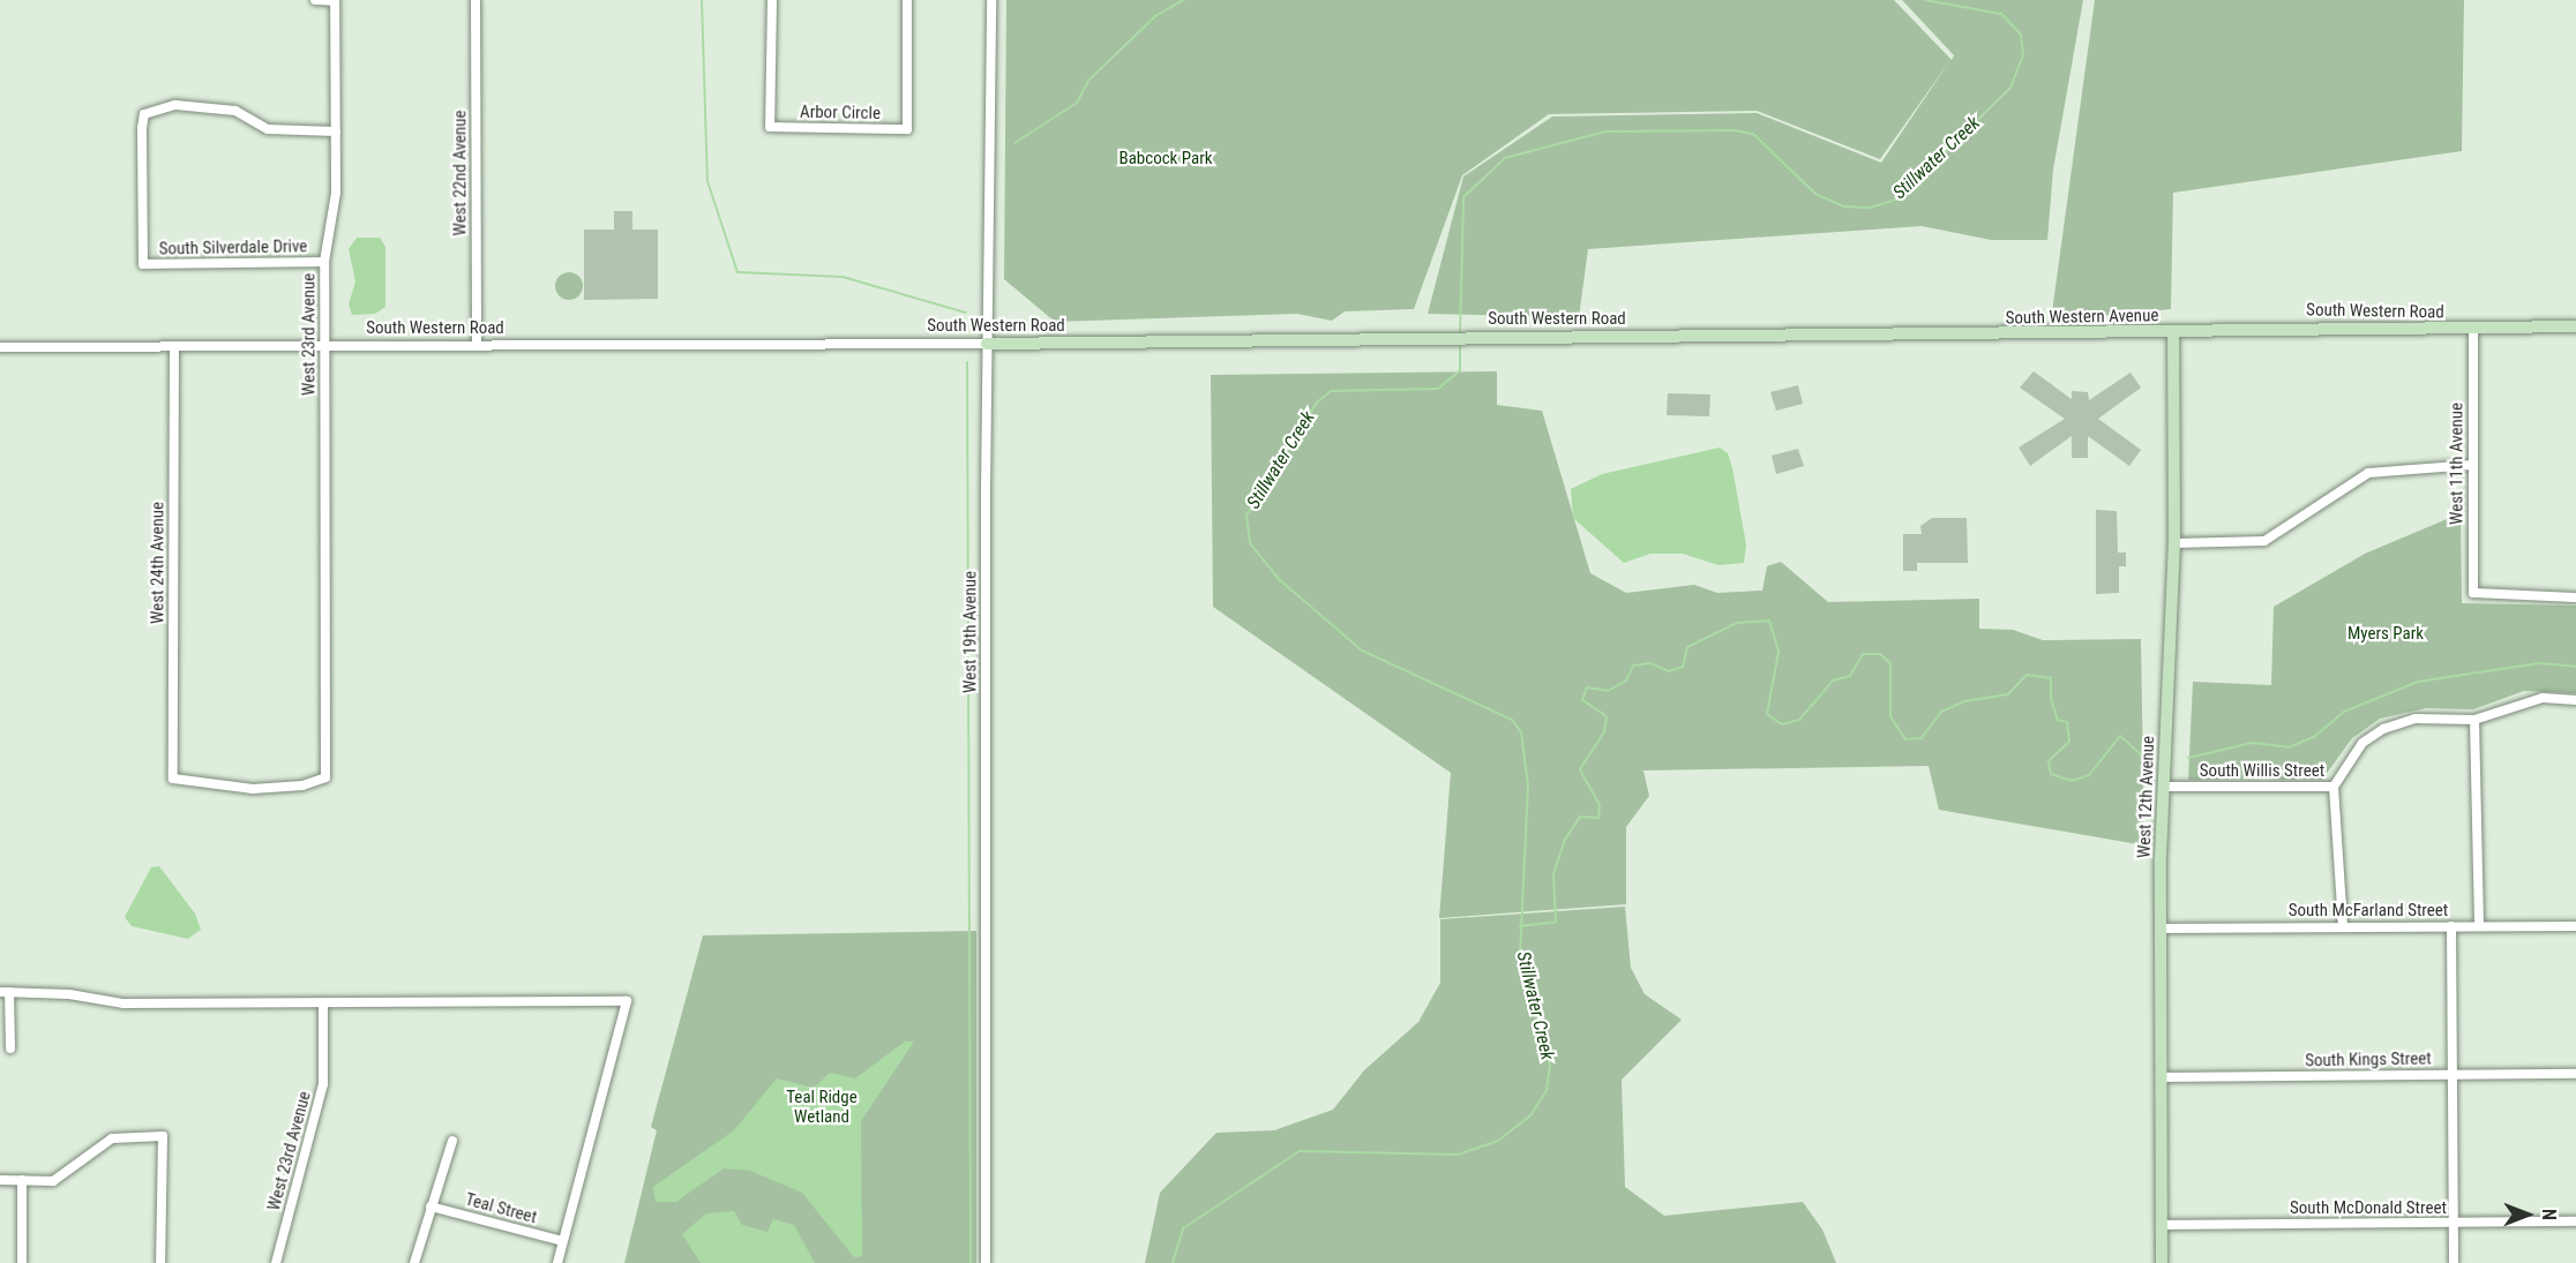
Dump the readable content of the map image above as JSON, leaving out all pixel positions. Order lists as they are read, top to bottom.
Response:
{
  "streets": {
    "main road": ["South Western Road", "South Western Avenue", "West 12th Avenue"],
    "street": [
      "Arbor Circle",
      "West 22nd Avenue",
      "South Silverdale Drive",
      "West 23rd Avenue",
      "West 11th Avenue",
      "West 24th Avenue",
      "West 19th Avenue",
      "South Willis Street",
      "South McFarland Street",
      "South Kings Street",
      "Teal Street",
      "South McDonald Street"
    ]
  },
  "crossings": [
    ["West 22nd Avenue", "South Western Road"],
    ["South Silverdale Drive", "West 23rd Avenue"],
    ["South Western Road", "South Western Avenue"],
    ["South Western Road", "West 23rd Avenue"],
    ["South Western Road", "West 11th Avenue"],
    ["South Western Road", "West 24th Avenue"],
    ["South Western Road", "West 19th Avenue"],
    ["South Western Road", "West 12th Avenue"],
    ["South Western Avenue", "West 12th Avenue"],
    ["West 23rd Avenue", "West 24th Avenue"],
    ["South Willis Street", "West 12th Avenue"],
    ["West 12th Avenue", "South McFarland Street"],
    ["West 12th Avenue", "South Kings Street"],
    ["West 12th Avenue", "South McDonald Street"]
  ],
  "water": ["Stillwater Creek"],
  "parks": ["Babcock Park", "Myers Park", "Teal Ridge Wetland"],
  "north": "right"
}
